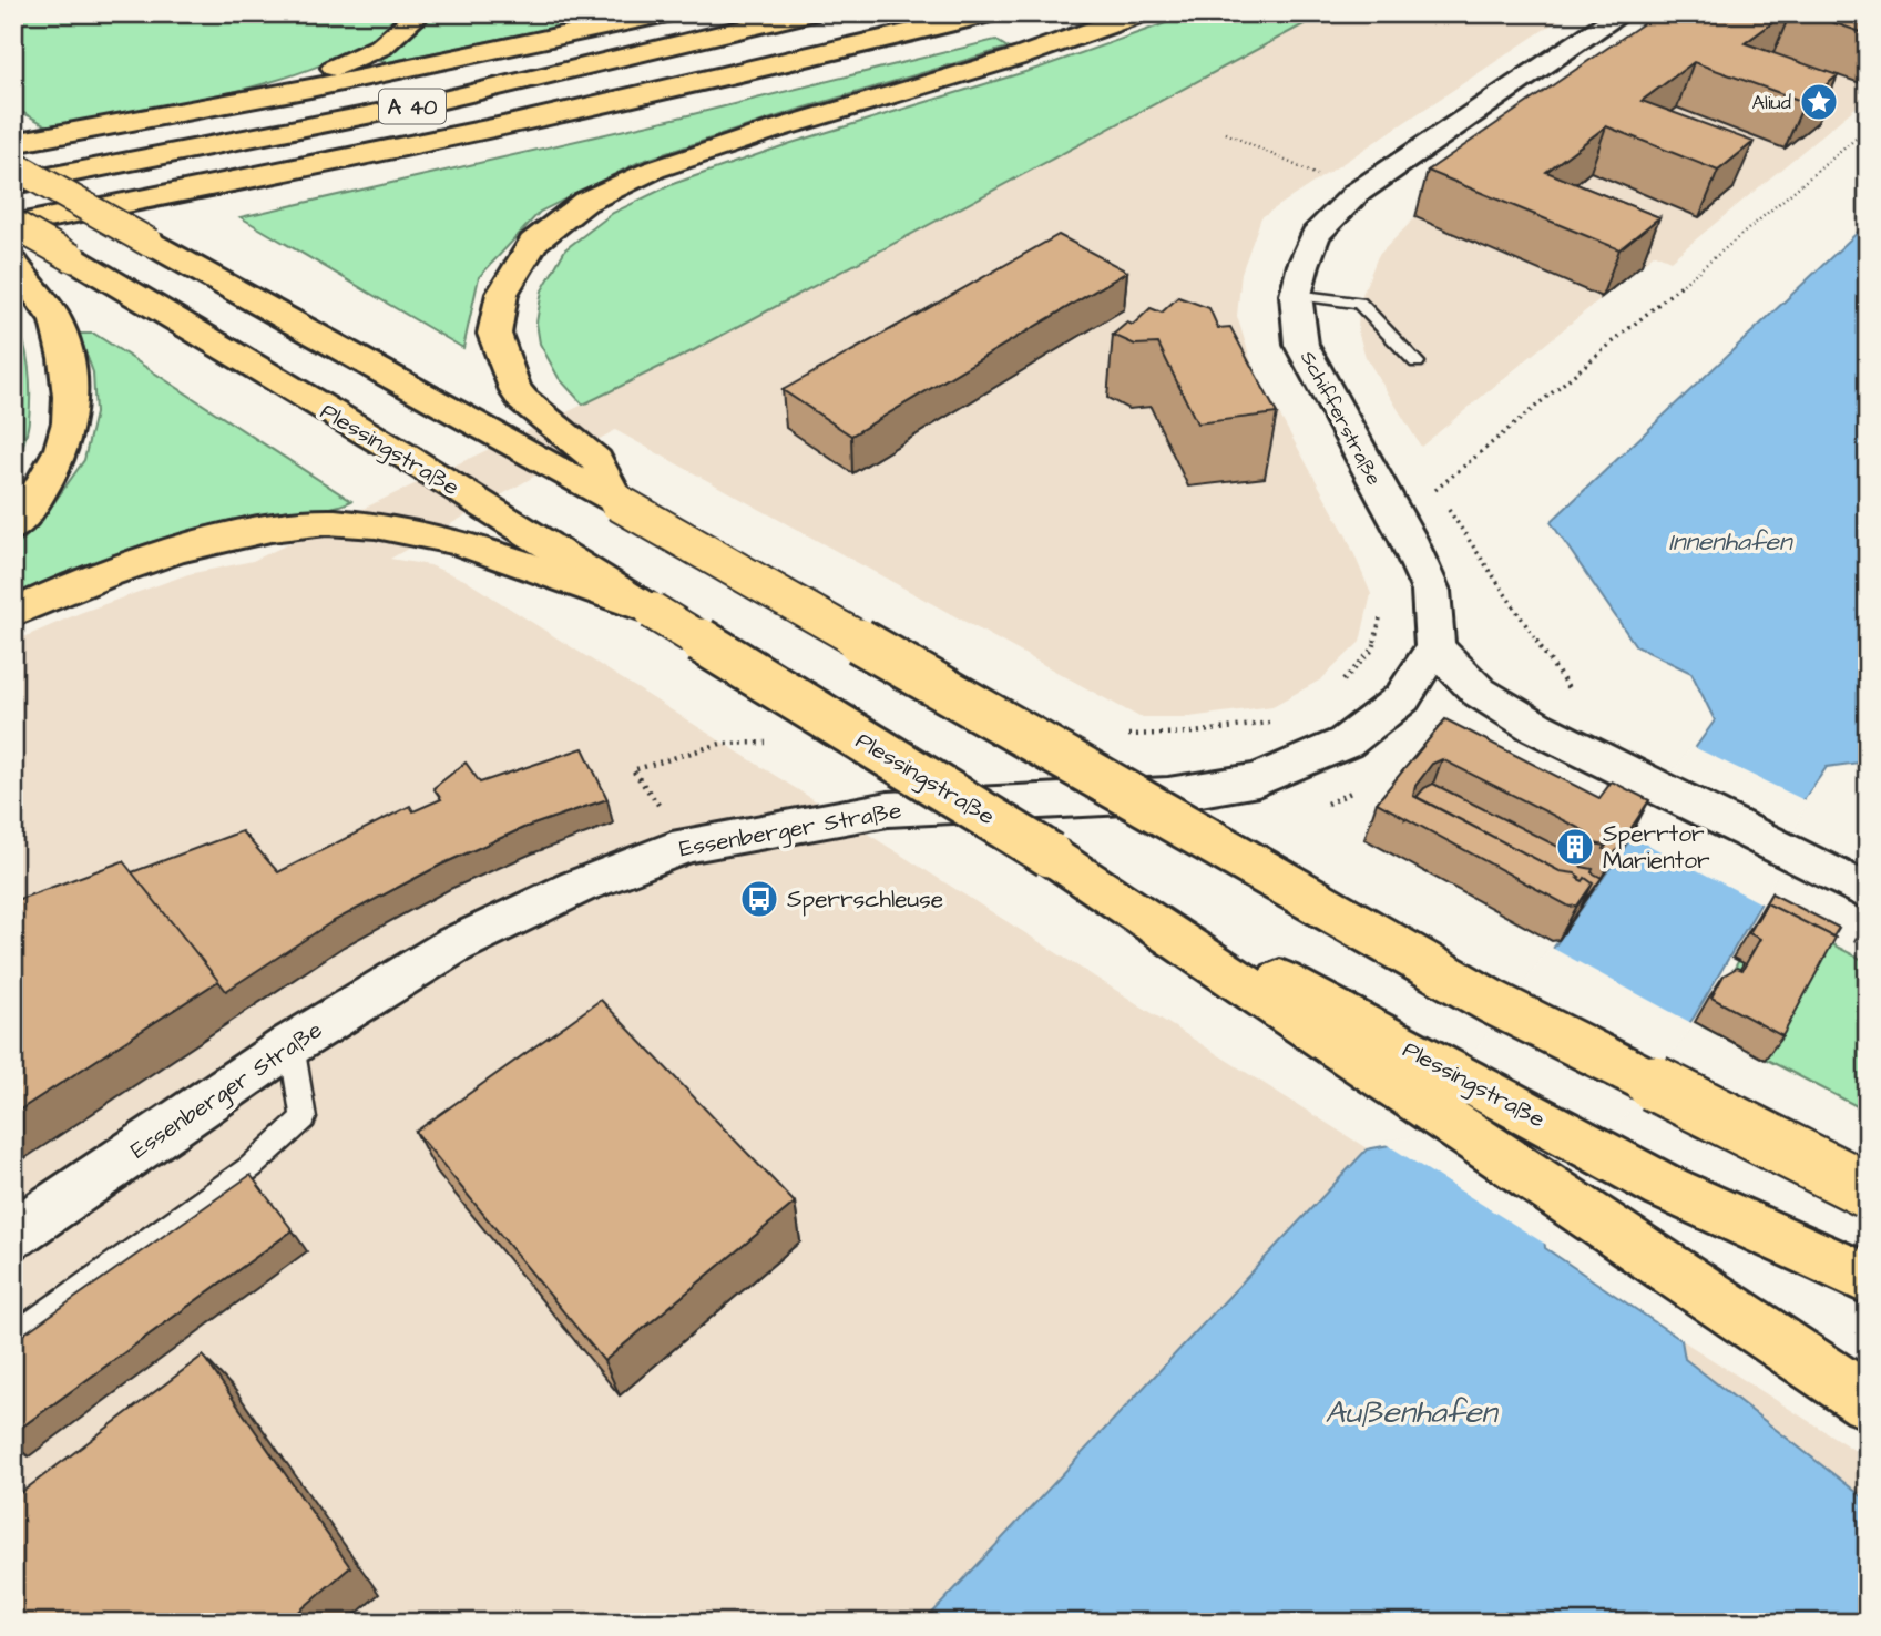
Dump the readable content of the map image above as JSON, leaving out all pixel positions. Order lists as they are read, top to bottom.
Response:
{
  "streets": {
    "highway": ["A 40", "Plessingstraße"],
    "street": ["Schifferstraße", "Essenberger Straße"]
  },
  "crossings": [
    ["A 40", "Plessingstraße"],
    ["Schifferstraße", "Essenberger Straße"]
  ],
  "water": ["Innenhafen", "Außenhafen"],
  "places": {
    "place": ["Aliud"],
    "building": ["Sperrtor Marientor"],
    "bus stop": ["Sperrschleuse"]
  }
}
